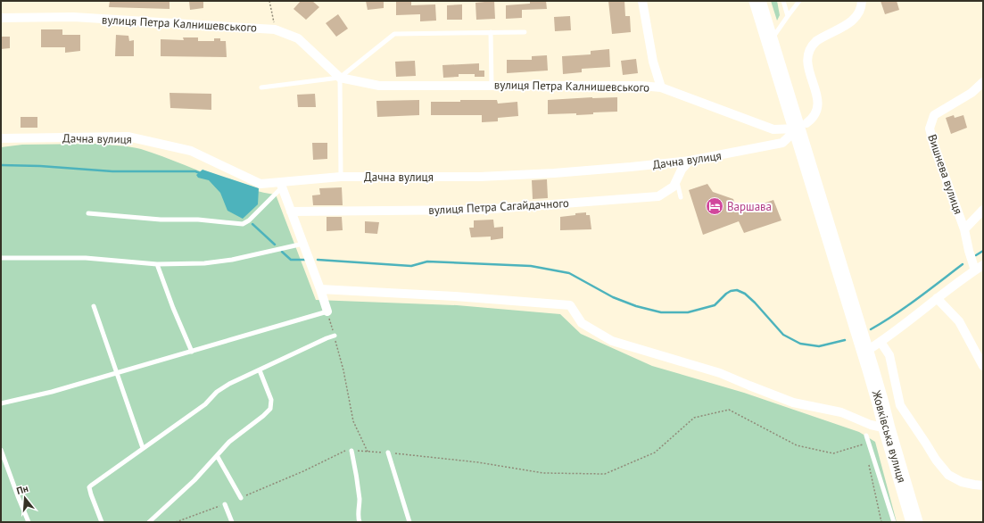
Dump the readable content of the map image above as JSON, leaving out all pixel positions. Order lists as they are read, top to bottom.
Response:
{
  "streets": {
    "highway": ["Жовківська вулиця"],
    "street": [
      "вулиця Петра Калнишевського",
      "Дачна вулиця",
      "Вишнева вулиця",
      "вулиця Петра Сагайдачного"
    ]
  },
  "crossings": [
    ["вулиця Петра Калнишевського", "Дачна вулиця"],
    ["вулиця Петра Калнишевського", "Жовківська вулиця"],
    ["Дачна вулиця", "вулиця Петра Сагайдачного"],
    ["Дачна вулиця", "Жовківська вулиця"]
  ],
  "places": {
    "hotel": ["Варшава"]
  },
  "north": "top"
}
